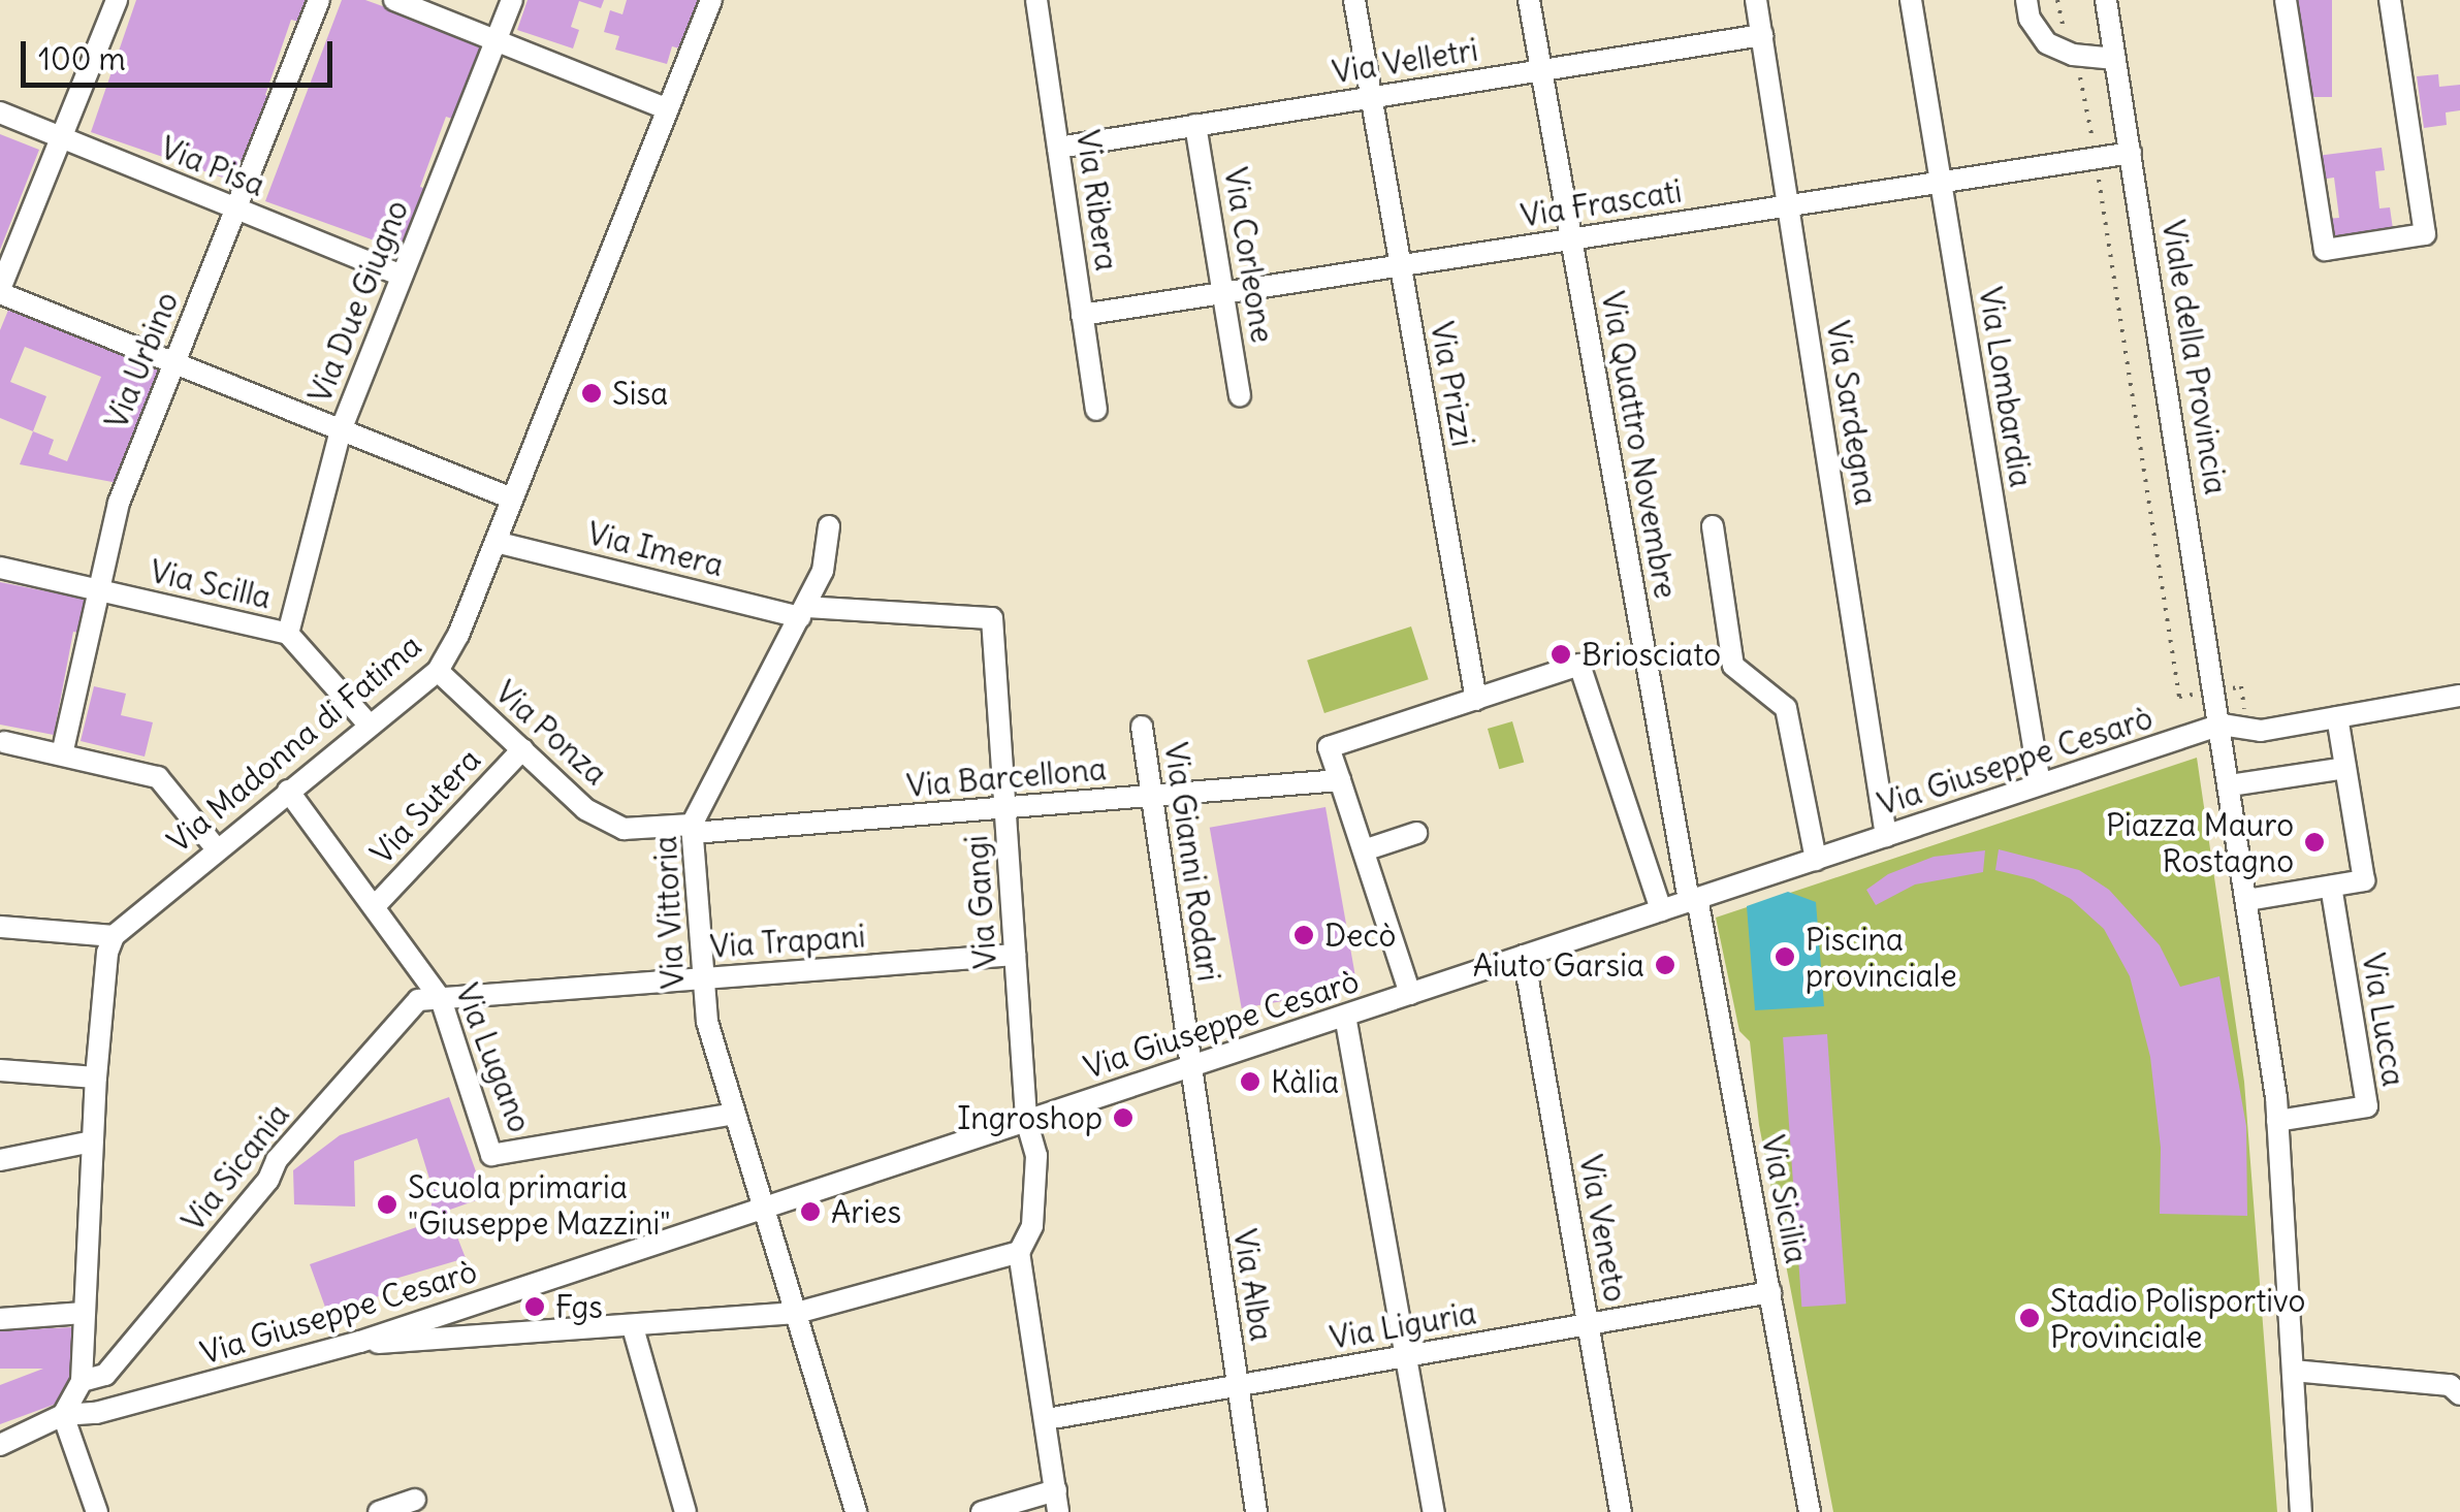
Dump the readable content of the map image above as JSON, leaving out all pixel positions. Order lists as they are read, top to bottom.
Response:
{
  "streets": {
    "street": [
      "Via Velletri",
      "Via Pisa",
      "Via Ribera",
      "Via Frascati",
      "Via Corleone",
      "Via Due Giugno",
      "Viale della Provincia",
      "Via Urbino",
      "Via Prizzi",
      "Via Lombardia",
      "Via Sardegna",
      "Via Quattro Novembre",
      "Via Imera",
      "Via Scilla",
      "Via Ponza",
      "Via Madonna di Fatima",
      "Via Giuseppe Cesarò",
      "Via Barcellona",
      "Via Sutera",
      "Via Gianni Rodari",
      "Via Gangi",
      "Via Vittoria",
      "Via Trapani",
      "Via Lucca",
      "Via Lugano",
      "Via Sicania",
      "Via Sicilia",
      "Via Veneto",
      "Via Alba",
      "Via Liguria"
    ]
  },
  "crossings": [
    ["Via Velletri", "Via Ribera"],
    ["Via Velletri", "Via Corleone"],
    ["Via Velletri", "Via Prizzi"],
    ["Via Velletri", "Via Sardegna"],
    ["Via Velletri", "Via Quattro Novembre"],
    ["Via Pisa", "Via Due Giugno"],
    ["Via Pisa", "Via Urbino"],
    ["Via Ribera", "Via Frascati"],
    ["Via Frascati", "Via Corleone"],
    ["Via Frascati", "Viale della Provincia"],
    ["Via Frascati", "Via Prizzi"],
    ["Via Frascati", "Via Lombardia"],
    ["Via Frascati", "Via Sardegna"],
    ["Via Frascati", "Via Quattro Novembre"],
    ["Via Due Giugno", "Via Scilla"],
    ["Viale della Provincia", "Via Giuseppe Cesarò"],
    ["Viale della Provincia", "Via Lucca"],
    ["Via Urbino", "Via Scilla"],
    ["Via Lombardia", "Via Giuseppe Cesarò"],
    ["Via Sardegna", "Via Giuseppe Cesarò"],
    ["Via Quattro Novembre", "Via Giuseppe Cesarò"],
    ["Via Quattro Novembre", "Via Sicilia"],
    ["Via Imera", "Via Madonna di Fatima"],
    ["Via Imera", "Via Gangi"],
    ["Via Imera", "Via Vittoria"],
    ["Via Scilla", "Via Madonna di Fatima"],
    ["Via Ponza", "Via Madonna di Fatima"],
    ["Via Ponza", "Via Barcellona"],
    ["Via Ponza", "Via Sutera"],
    ["Via Ponza", "Via Vittoria"],
    ["Via Madonna di Fatima", "Via Lugano"],
    ["Via Giuseppe Cesarò", "Via Gianni Rodari"],
    ["Via Giuseppe Cesarò", "Via Gangi"],
    ["Via Giuseppe Cesarò", "Via Vittoria"],
    ["Via Giuseppe Cesarò", "Via Sicilia"],
    ["Via Giuseppe Cesarò", "Via Veneto"],
    ["Via Giuseppe Cesarò", "Via Alba"],
    ["Via Barcellona", "Via Gianni Rodari"],
    ["Via Barcellona", "Via Gangi"],
    ["Via Barcellona", "Via Vittoria"],
    ["Via Sutera", "Via Lugano"],
    ["Via Gianni Rodari", "Via Alba"],
    ["Via Gangi", "Via Trapani"],
    ["Via Vittoria", "Via Trapani"],
    ["Via Vittoria", "Via Lugano"],
    ["Via Trapani", "Via Lugano"],
    ["Via Trapani", "Via Sicania"],
    ["Via Lugano", "Via Sicania"],
    ["Via Sicilia", "Via Liguria"],
    ["Via Veneto", "Via Liguria"],
    ["Via Alba", "Via Liguria"]
  ],
  "places": [
    "Sisa",
    "Briosciato",
    "Piazza Mauro Rostagno",
    "Decò",
    "Piscina provinciale",
    "Aiuto Garsia",
    "Kàlia",
    "Ingroshop",
    "Scuola primaria \"Giuseppe Mazzini\"",
    "Aries",
    "Fgs",
    "Stadio Polisportivo Provinciale"
  ],
  "scale_bar": "100 m"
}
